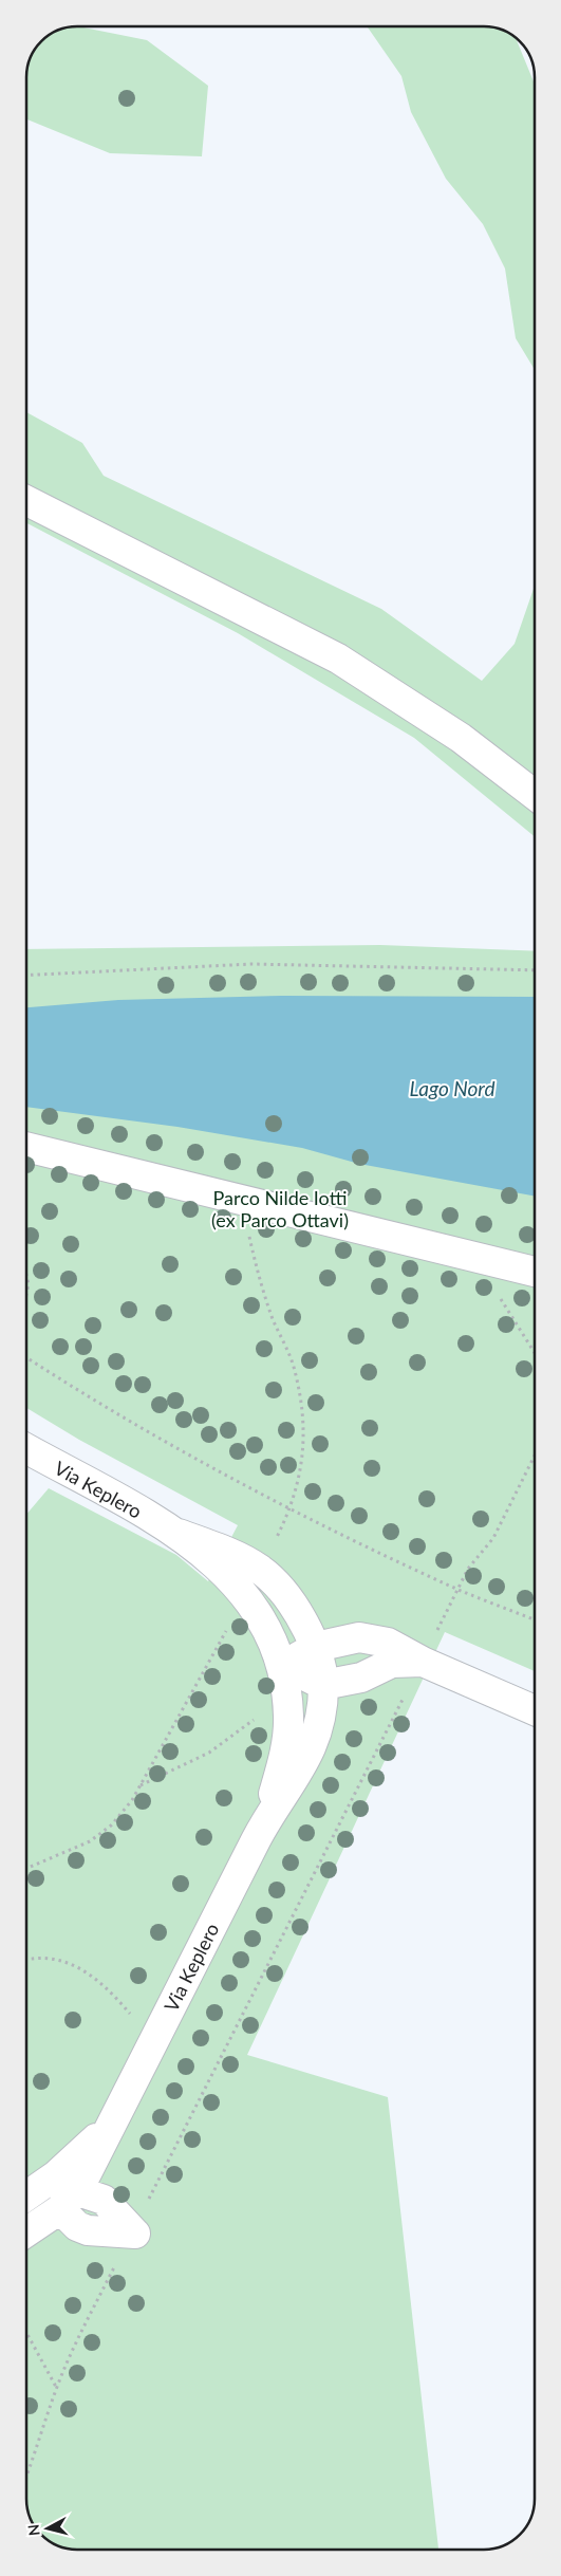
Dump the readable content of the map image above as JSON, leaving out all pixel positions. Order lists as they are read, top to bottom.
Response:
{
  "streets": {
    "street": ["Via Keplero"]
  },
  "water": ["Lago Nord"],
  "parks": ["Parco Nilde Iotti (ex Parco Ottavi)"],
  "north": "left"
}
